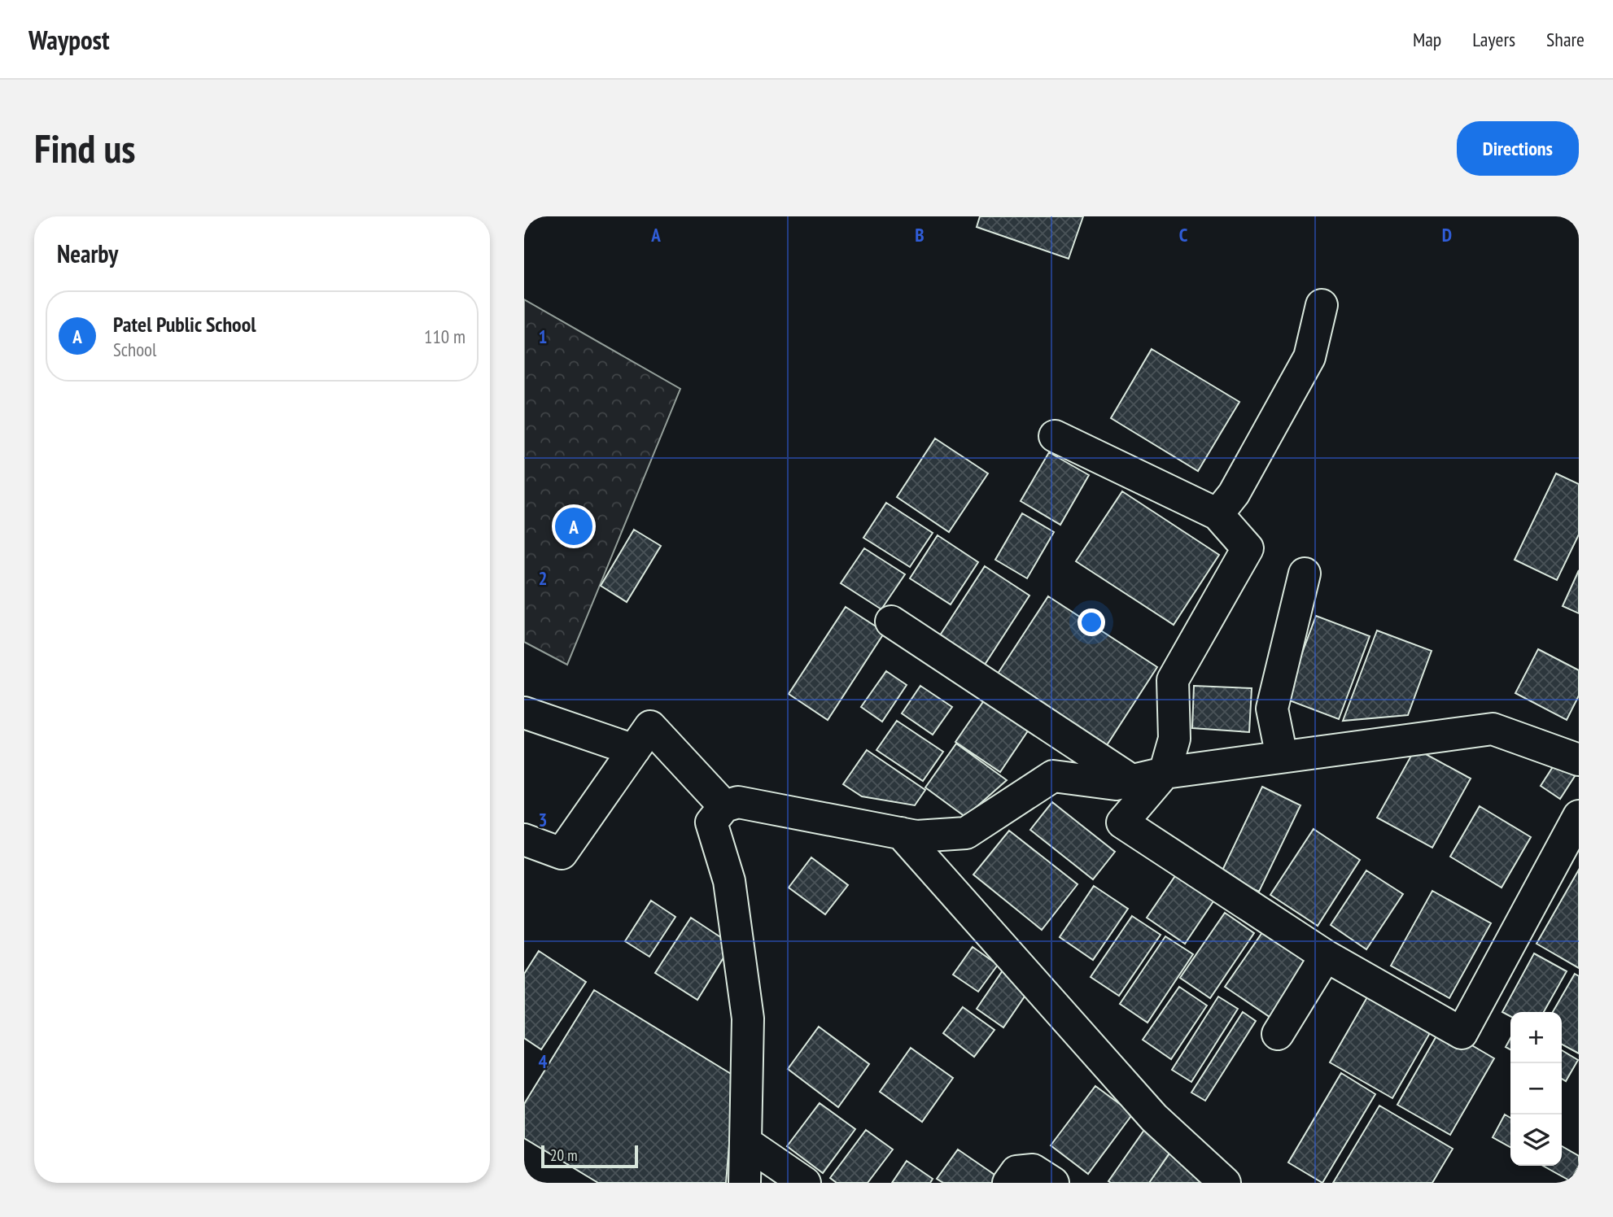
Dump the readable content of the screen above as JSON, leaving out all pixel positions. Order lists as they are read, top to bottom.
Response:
{
  "scale_bar": "20 m",
  "page": {
    "header": "Waypost",
    "nav": ["Map", "Layers", "Share"],
    "buttons": "Directions",
    "title": "Find us",
    "heading": "Nearby",
    "list": [
      {
        "mark": "A",
        "name": "Patel Public School",
        "note": "School",
        "value": "110 m"
      }
    ],
    "pins": "A",
    "map_buttons": ["+", "−"],
    "scale": "20 m"
  },
  "grid": {
    "columns": [
      "A",
      "B",
      "C",
      "D"
    ],
    "rows": [
      "1",
      "2",
      "3",
      "4"
    ]
  }
}
